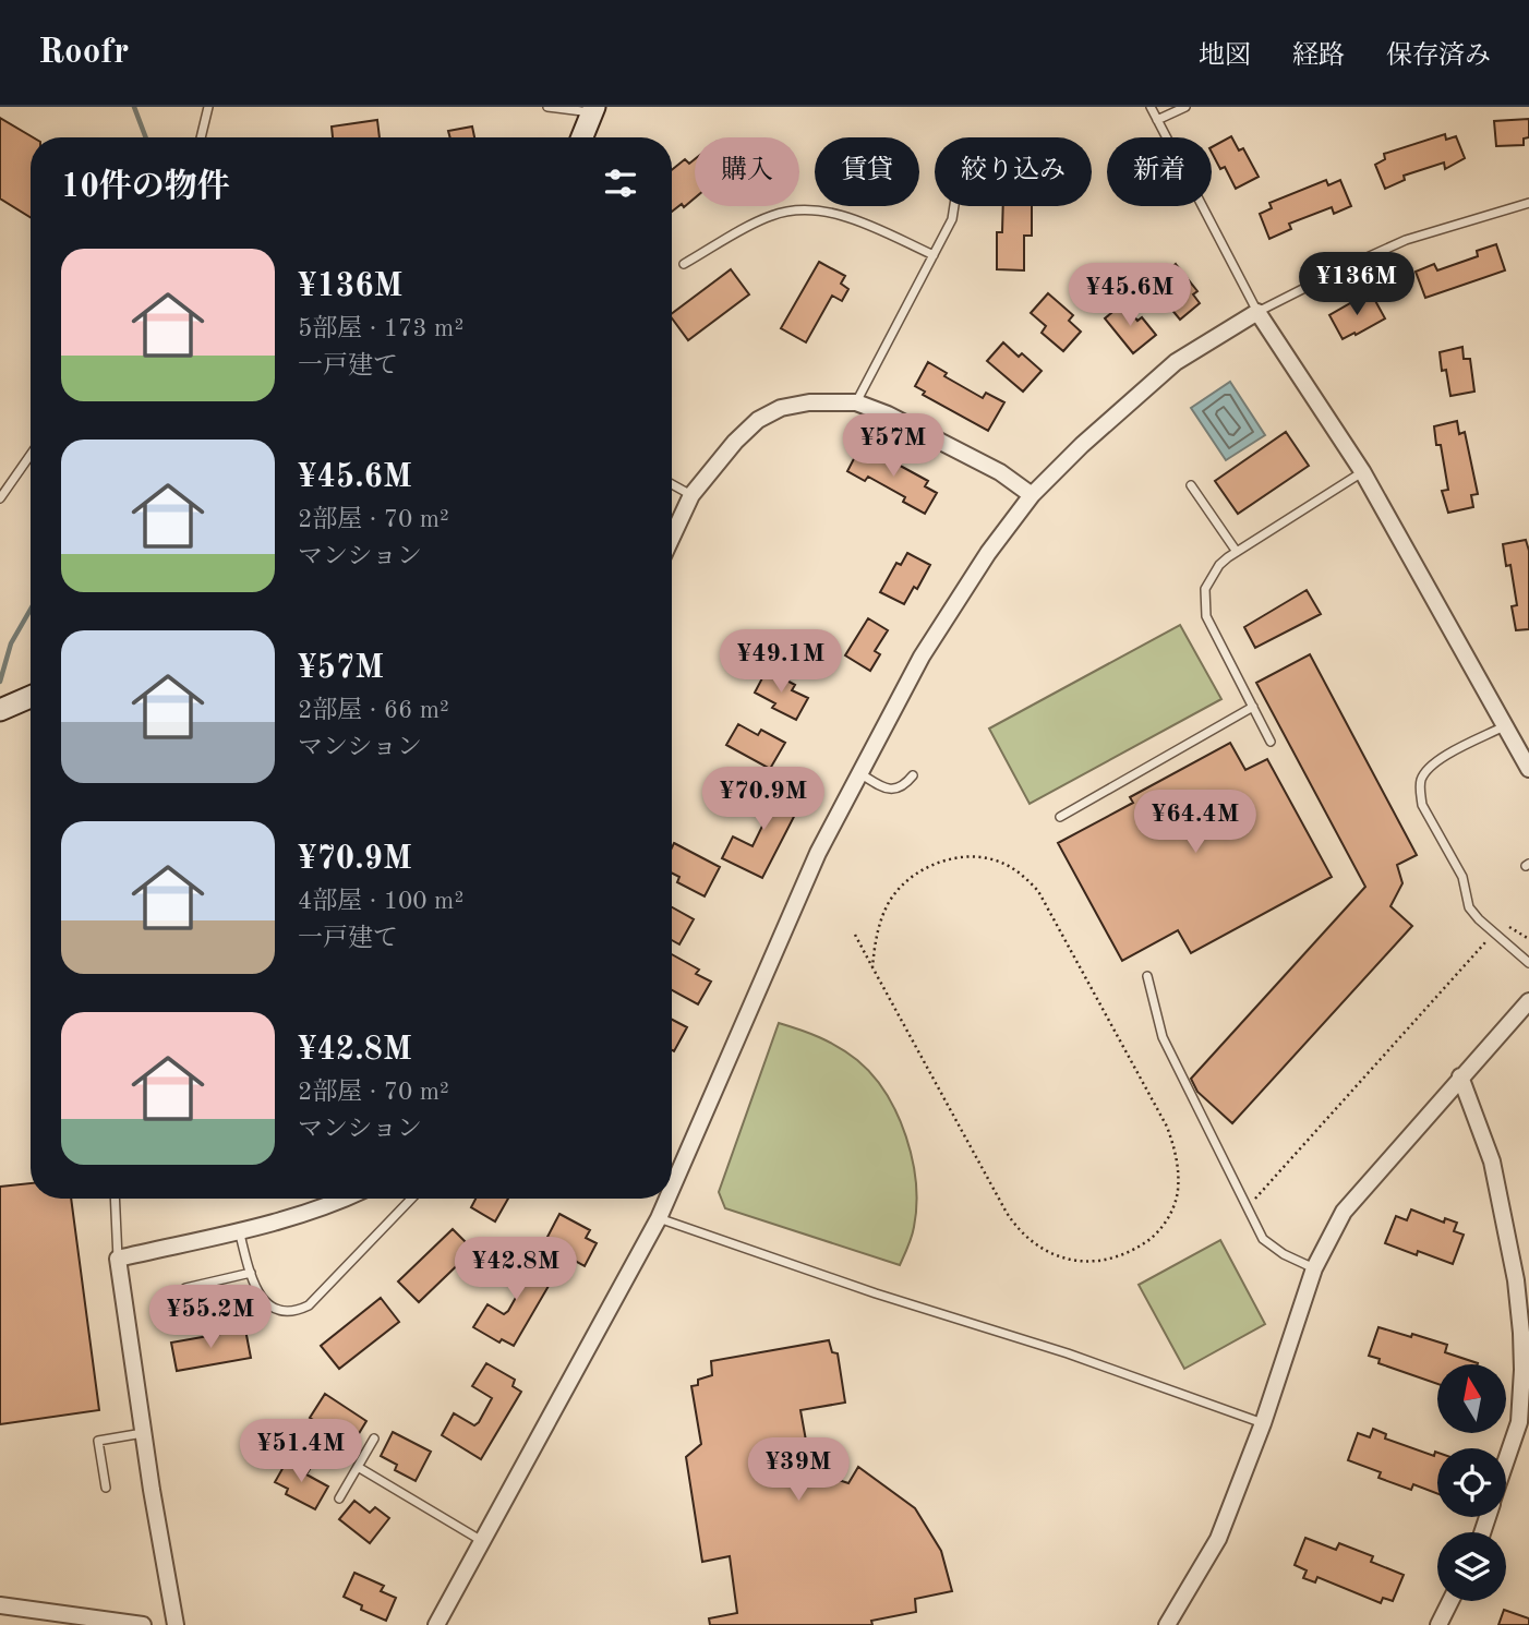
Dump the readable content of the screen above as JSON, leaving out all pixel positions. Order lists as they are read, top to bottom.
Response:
{
  "north": "top",
  "page": {
    "header": "Roofr",
    "nav": ["地図", "経路", "保存済み"],
    "chip": [
      "購入",
      "賃貸",
      "絞り込み",
      "新着"
    ],
    "heading": "10件の物件",
    "list": [
      {
        "name": "¥136M",
        "note": "5部屋 · 173 m² · 一戸建て"
      },
      {
        "name": "¥45.6M",
        "note": "2部屋 · 70 m² · マンション"
      },
      {
        "name": "¥57M",
        "note": "2部屋 · 66 m² · マンション"
      },
      {
        "name": "¥70.9M",
        "note": "4部屋 · 100 m² · 一戸建て"
      },
      {
        "name": "¥42.8M",
        "note": "2部屋 · 70 m² · マンション"
      }
    ],
    "price": [
      "¥136M",
      "¥45.6M",
      "¥57M",
      "¥49.1M",
      "¥70.9M",
      "¥64.4M",
      "¥42.8M",
      "¥55.2M",
      "¥51.4M",
      "¥39M"
    ]
  }
}
